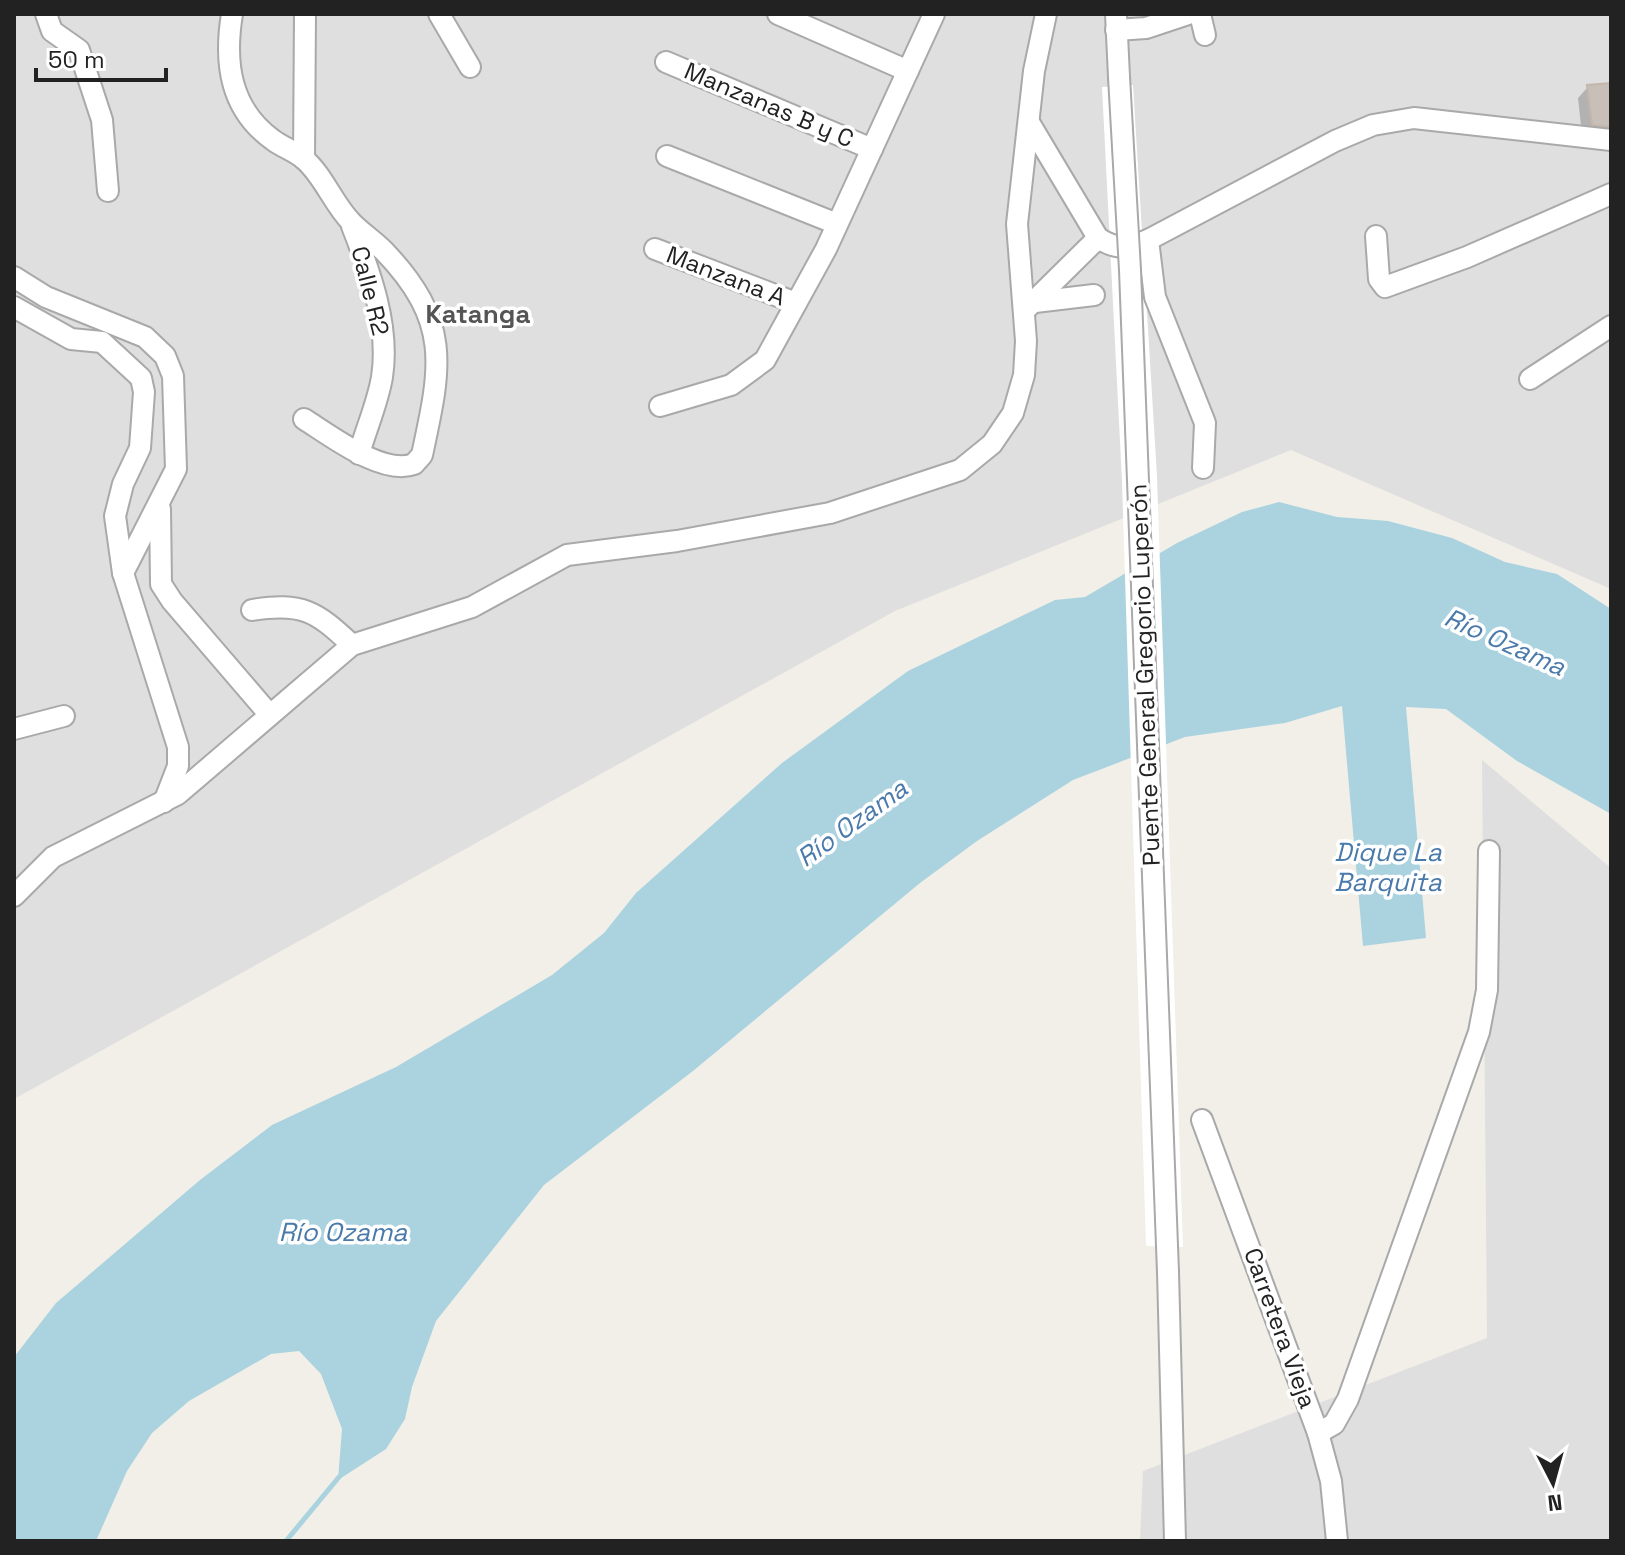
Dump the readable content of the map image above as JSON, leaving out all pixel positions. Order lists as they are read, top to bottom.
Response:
{
  "streets": {
    "street": [
      "Manzanas B y C",
      "Manzana A",
      "Calle R2",
      "Puente General Gregorio Luperón",
      "Carretera Vieja"
    ]
  },
  "districts": ["Katanga"],
  "water": ["Río Ozama", "Dique La Barquita"],
  "scale_bar": "50 m",
  "north": "bottom"
}
